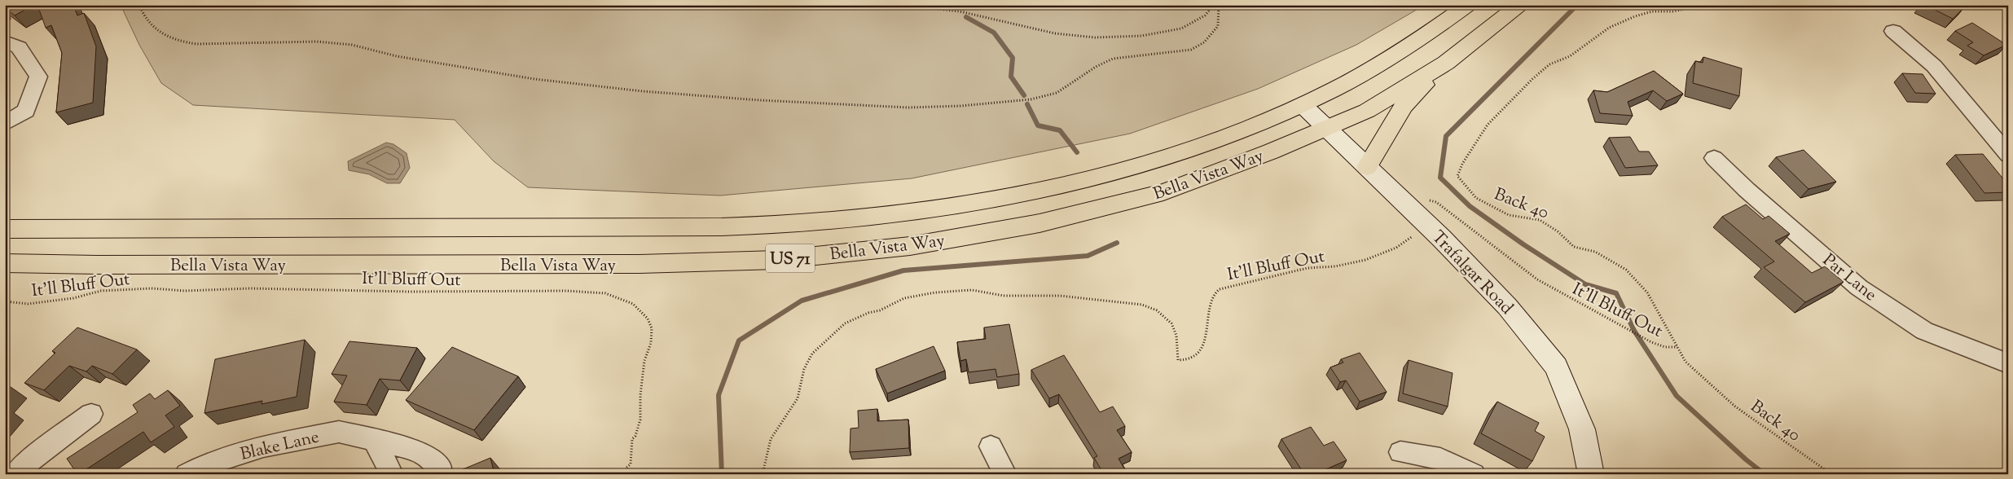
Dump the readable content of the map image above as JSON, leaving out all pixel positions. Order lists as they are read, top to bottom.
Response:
{
  "streets": {
    "main road": ["Bella Vista Way", "US 71"],
    "street": ["Trafalgar Road", "Par Lane", "Blake Lane"],
    "path": ["Back 40", "It'll Bluff Out"]
  },
  "crossings": [
    ["Bella Vista Way", "Trafalgar Road"],
    ["Back 40", "It'll Bluff Out"],
    ["It'll Bluff Out", "Trafalgar Road"]
  ]
}
